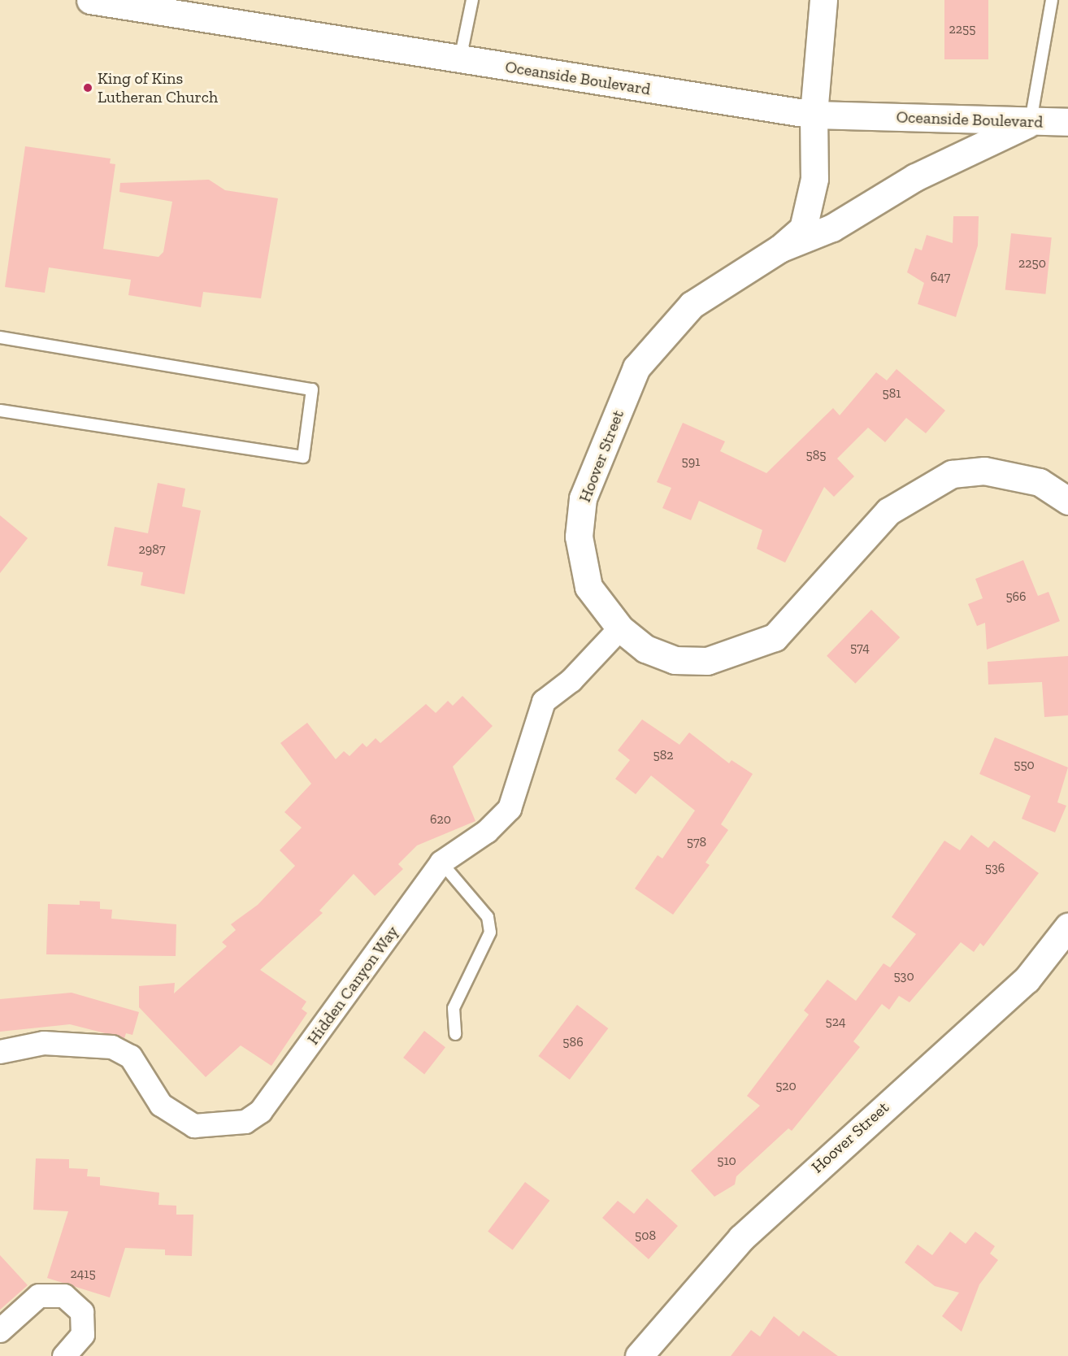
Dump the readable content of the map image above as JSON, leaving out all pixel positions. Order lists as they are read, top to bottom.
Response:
{
  "streets": {
    "street": ["Oceanside Boulevard", "Hoover Street", "Hidden Canyon Way"]
  },
  "crossings": [
    ["Oceanside Boulevard", "Hoover Street"],
    ["Hoover Street", "Hidden Canyon Way"]
  ],
  "places": ["King of Kins Lutheran Church"],
  "house_numbers": [
    "2255",
    "2250",
    "647",
    "581",
    "585",
    "591",
    "2987",
    "566",
    "574",
    "582",
    "550",
    "620",
    "578",
    "536",
    "530",
    "524",
    "586",
    "520",
    "510",
    "508",
    "2415"
  ]
}
